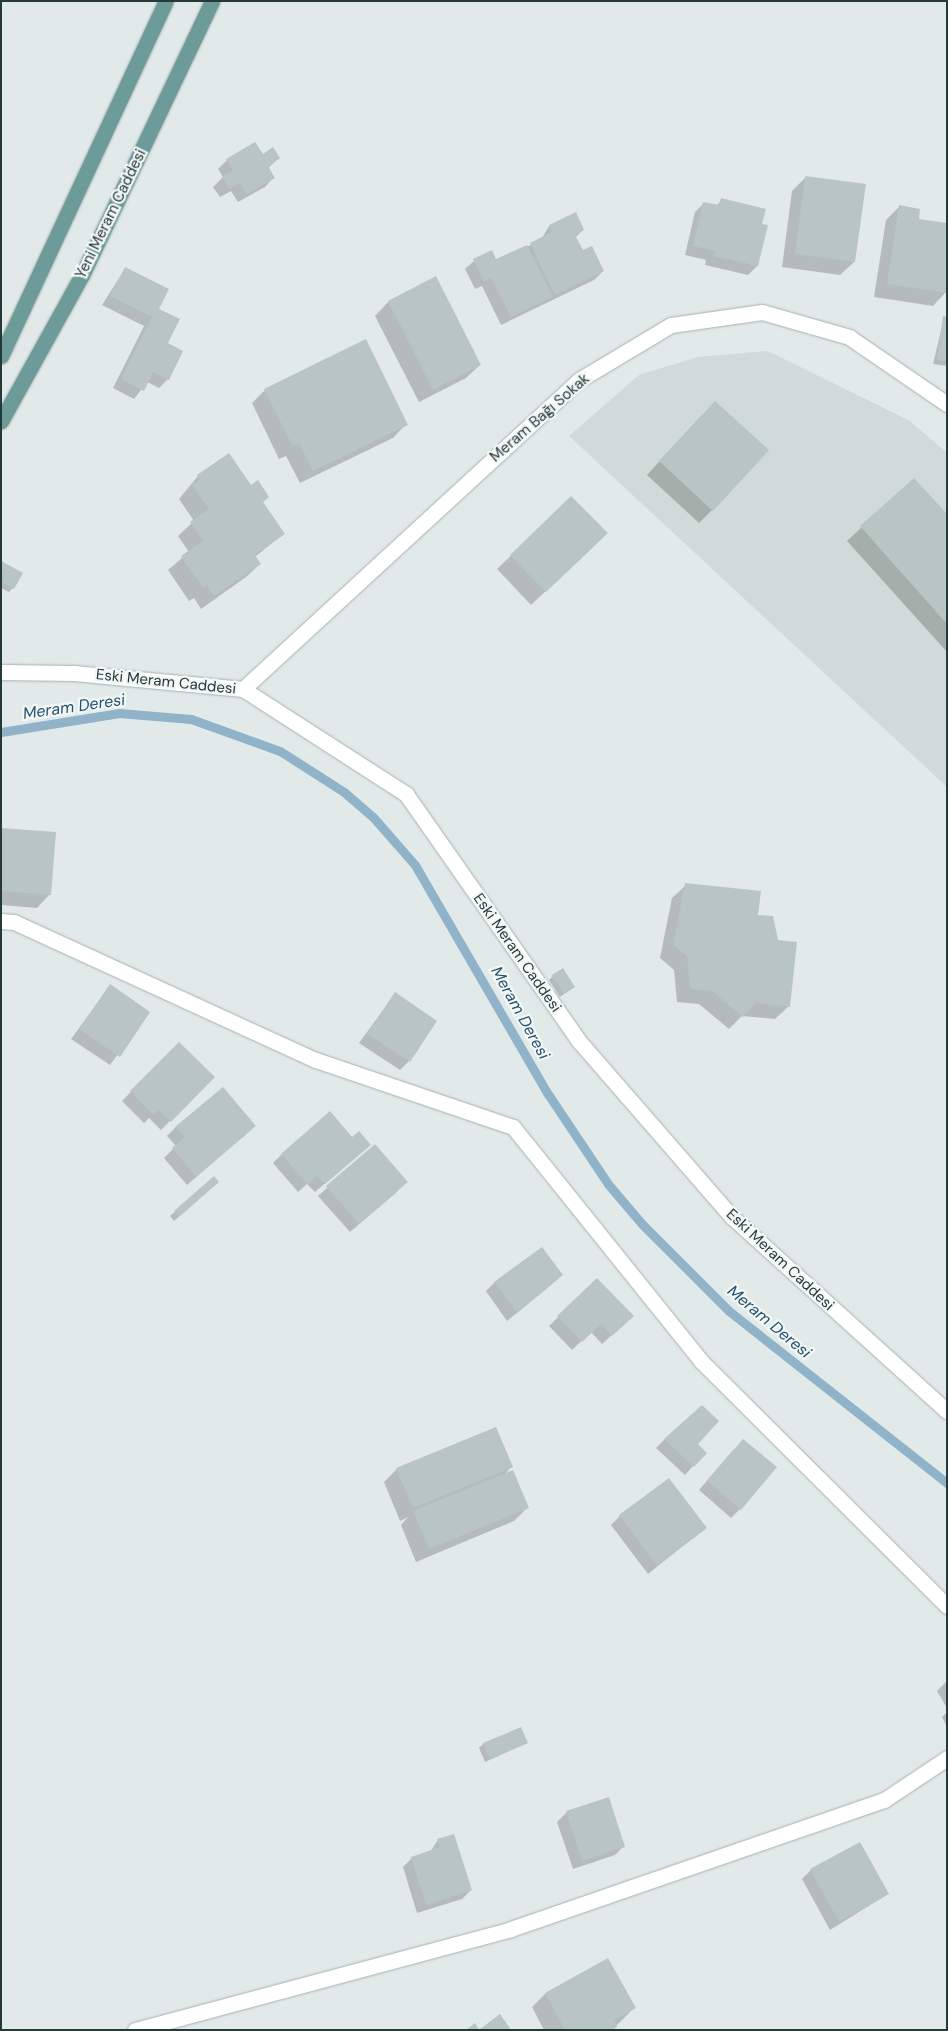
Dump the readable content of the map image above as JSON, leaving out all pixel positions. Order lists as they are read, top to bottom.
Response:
{
  "streets": {
    "main road": ["Yeni Meram Caddesi"],
    "street": ["Meram Bağı Sokak", "Eski Meram Caddesi"]
  },
  "crossings": [
    ["Meram Bağı Sokak", "Eski Meram Caddesi"]
  ],
  "water": ["Meram Deresi"]
}
